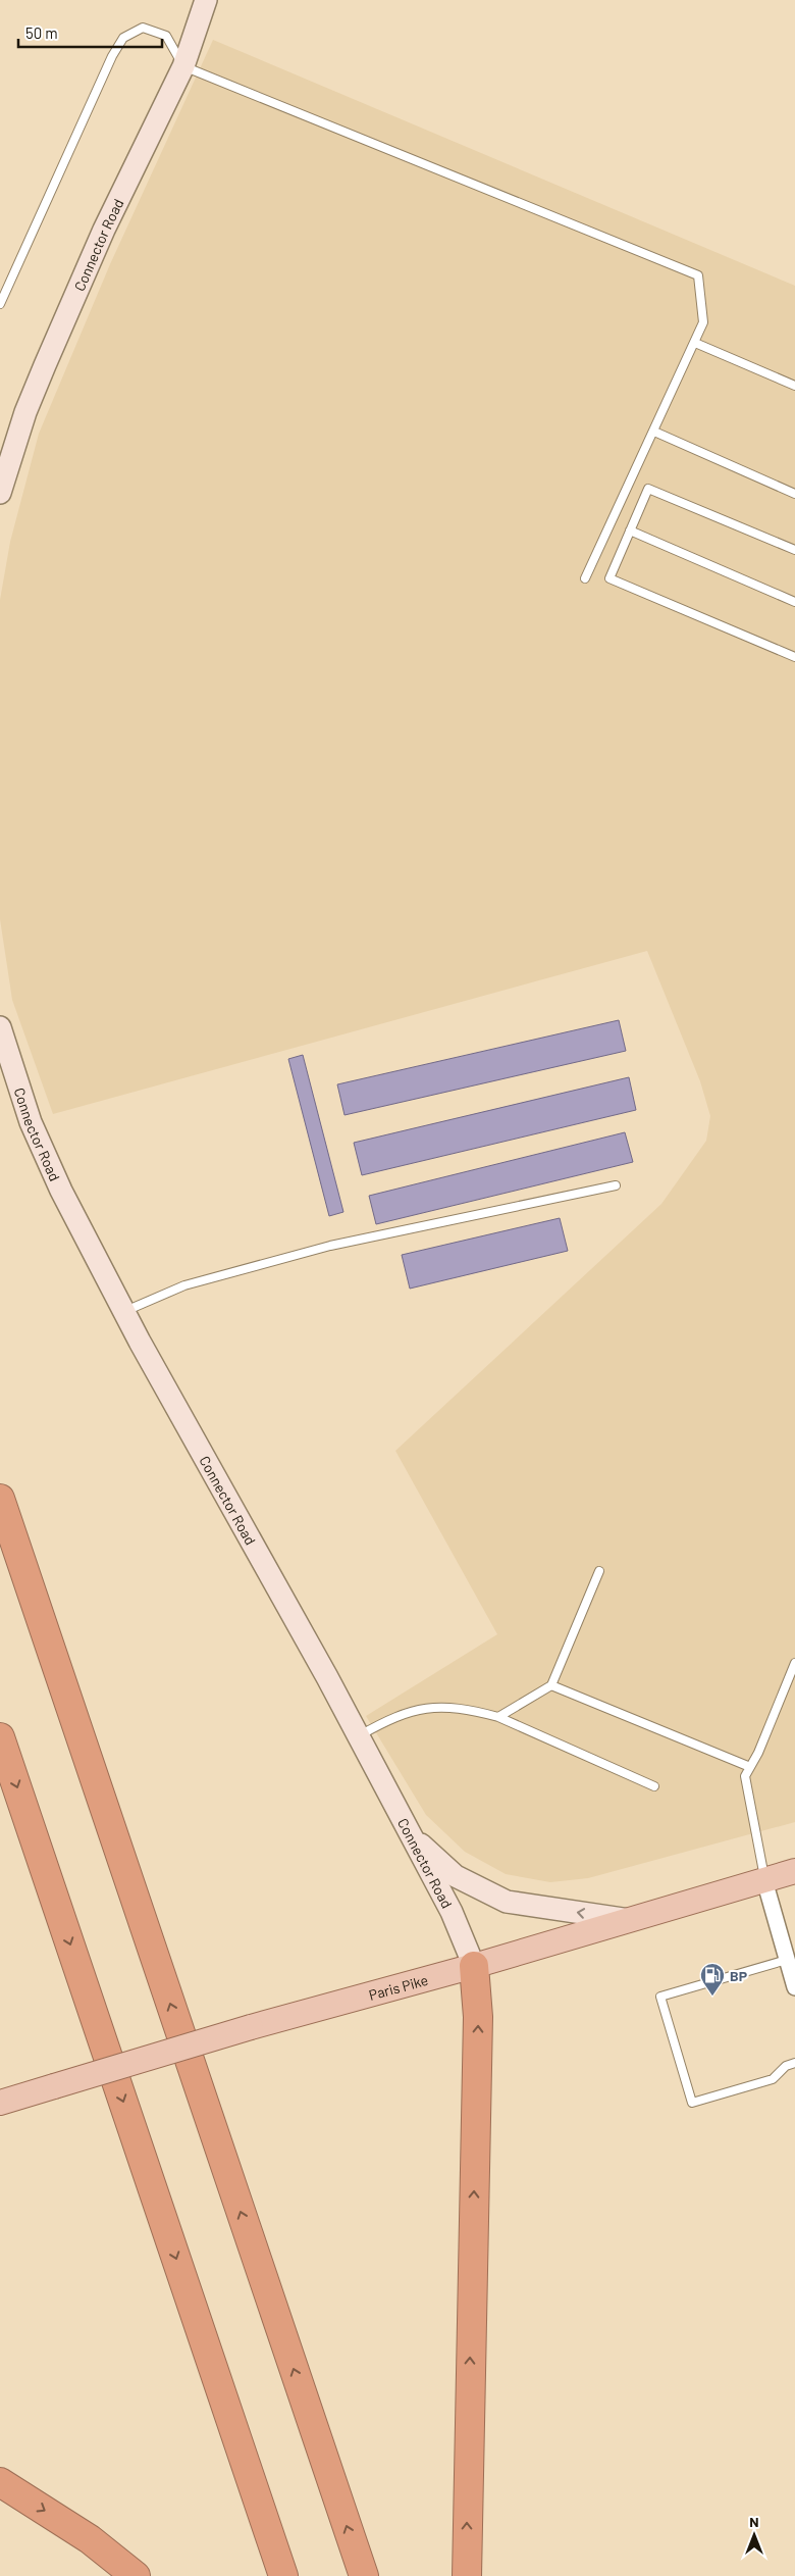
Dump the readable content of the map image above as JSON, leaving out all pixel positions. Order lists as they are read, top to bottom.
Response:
{
  "streets": {
    "main road": ["Connector Road", "Paris Pike"]
  },
  "crossings": [
    ["Connector Road", "Paris Pike"]
  ],
  "places": {
    "fuel station": ["BP"]
  },
  "scale_bar": "50 m",
  "north": "top"
}
